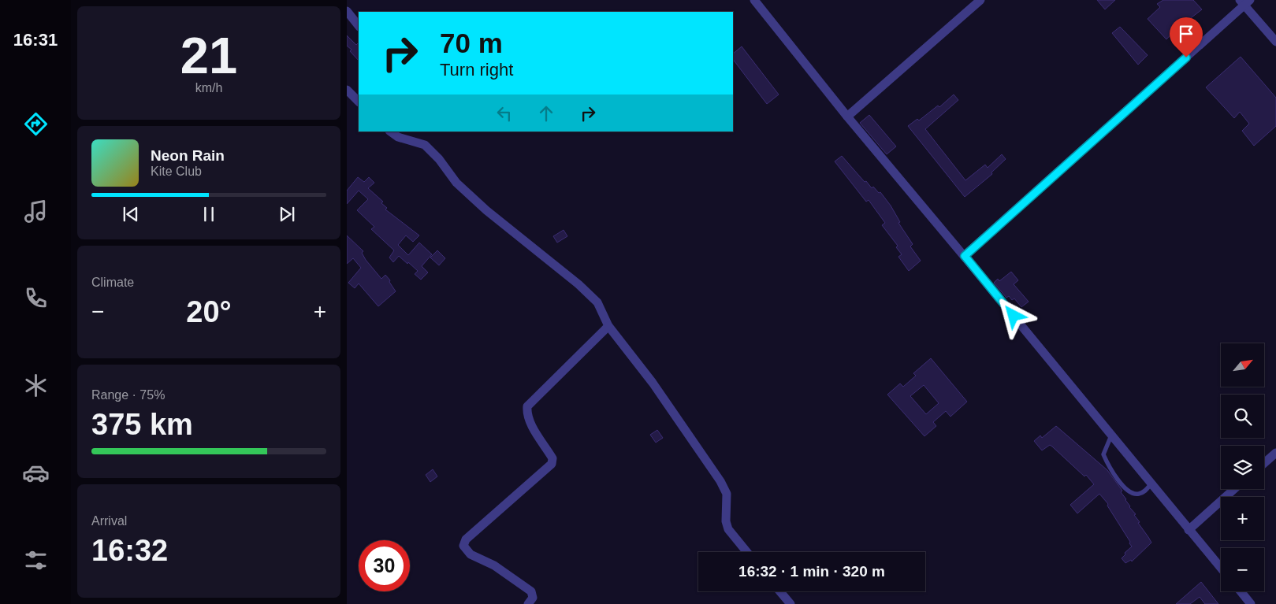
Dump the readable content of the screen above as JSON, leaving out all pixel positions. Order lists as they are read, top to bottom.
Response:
{
  "north": "top right",
  "page": {
    "tabs": "16:31",
    "tile": [
      ["21", "km/h"],
      "Climate",
      ["Range · 75%", "375 km"],
      ["Arrival", "16:32"]
    ],
    "turn": ["70 m", "Turn right"],
    "song": ["Neon Rain", "Kite Club"],
    "heat": ["−", "20°", "+"],
    "map_buttons": ["+", "−"],
    "limit": "30",
    "trip": "16:32 · 1 min · 320 m"
  }
}
